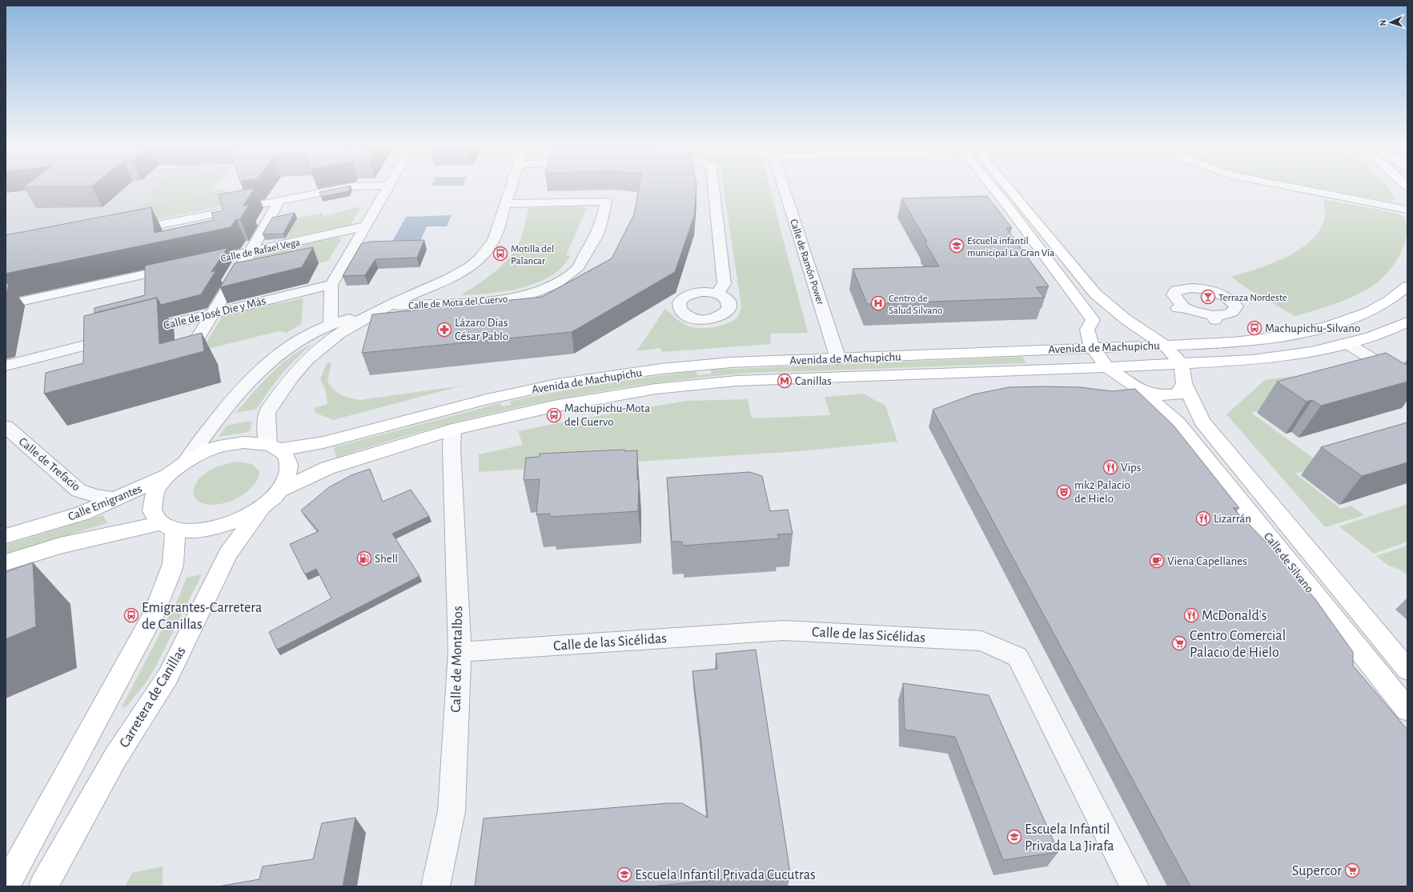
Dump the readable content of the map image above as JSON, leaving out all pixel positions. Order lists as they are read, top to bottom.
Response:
{
  "streets": {
    "street": [
      "Calle de Rafael Vega",
      "Calle de Ramón Power",
      "Calle de Mota del Cuervo",
      "Calle de José Die y Más",
      "Avenida de Machupichu",
      "Calle de Trefacio",
      "Calle Emigrantes",
      "Calle de Silvano",
      "Calle de las Sicélidas",
      "Calle de Montalbos",
      "Carretera de Canillas"
    ]
  },
  "crossings": [
    ["Calle de Ramón Power", "Avenida de Machupichu"],
    ["Calle de Mota del Cuervo", "Avenida de Machupichu"],
    ["Avenida de Machupichu", "Calle Emigrantes"],
    ["Avenida de Machupichu", "Calle de Silvano"],
    ["Avenida de Machupichu", "Calle de Montalbos"],
    ["Calle de Trefacio", "Calle Emigrantes"],
    ["Calle de las Sicélidas", "Calle de Montalbos"]
  ],
  "places": {
    "school or university": ["Escuela infantil municipal La Gran Vía", "Escuela Infantil Privada La Jirafa", "Escuela Infantil Privada Cucutras"],
    "bus stop": [
      "Motilla del Palancar",
      "Machupichu-Silvano",
      "Machupichu-Mota del Cuervo",
      "Emigrantes-Carretera de Canillas"
    ],
    "bar": ["Terraza Nordeste"],
    "hospital": ["Centro de Salud Silvano"],
    "pharmacy": ["Lázaro Días César Pablo"],
    "metro station": ["Canillas"],
    "restaurant": ["Vips", "Lizarrán", "McDonald's"],
    "theatre": ["mk2 Palacio de Hielo"],
    "fuel station": ["Shell"],
    "cafe": ["Viena Capellanes"],
    "supermarket": ["Centro Comercial Palacio de Hielo", "Supercor"]
  },
  "north": "left"
}
